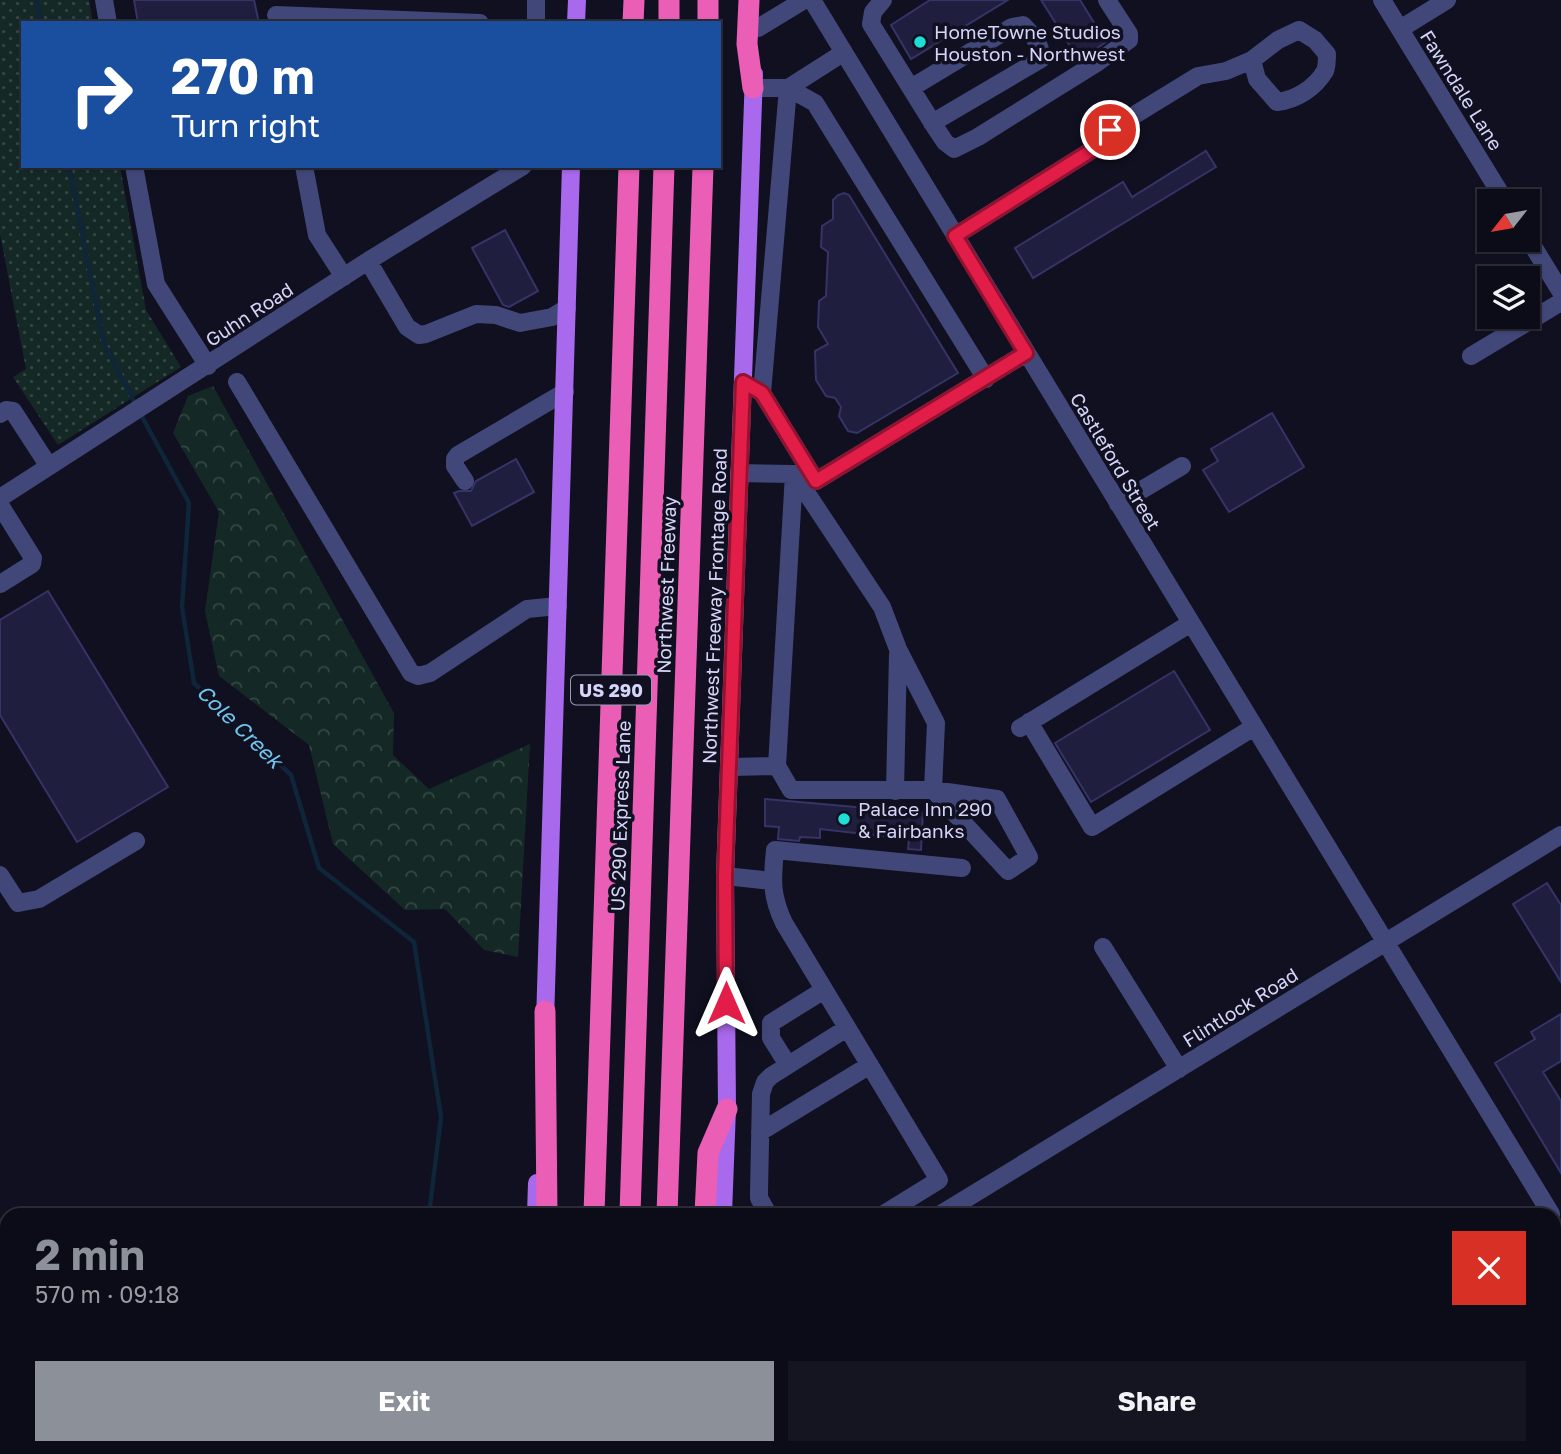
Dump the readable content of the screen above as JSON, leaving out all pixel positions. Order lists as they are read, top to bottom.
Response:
{
  "streets": {
    "highway": ["Northwest Freeway", "US 290", "US 290 Express Lane"],
    "main road": ["Northwest Freeway Frontage Road"],
    "street": [
      "Fawndale Lane",
      "Guhn Road",
      "Castleford Street",
      "Flintlock Road"
    ]
  },
  "crossings": [
    ["Castleford Street", "Flintlock Road"]
  ],
  "water": ["Cole Creek"],
  "places": ["HomeTowne Studios Houston - Northwest", "Palace Inn 290 & Fairbanks"],
  "north": "bottom left",
  "page": {
    "turn": ["270 m", "Turn right"],
    "heading": ["2 min", "570 m · 09:18"],
    "buttons": ["Exit", "Share"]
  }
}
